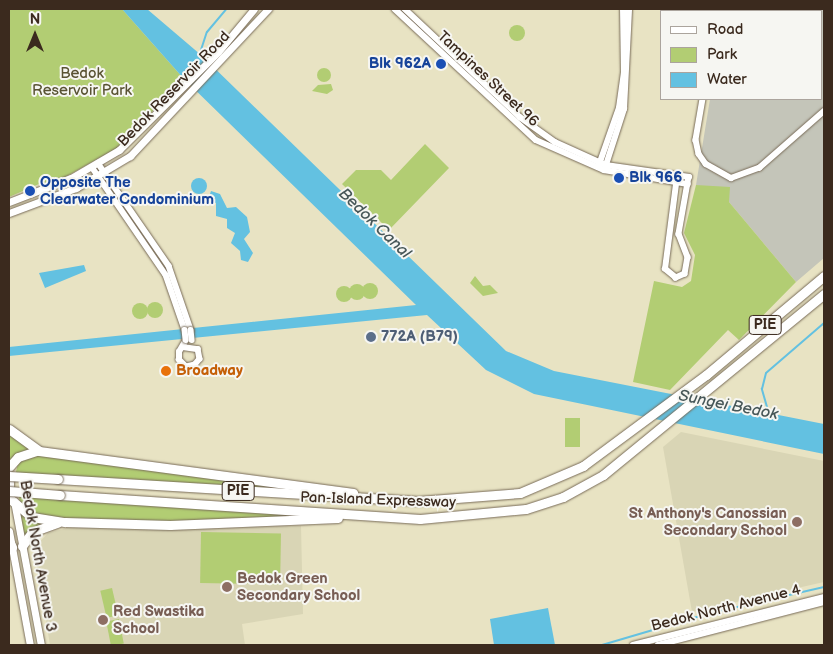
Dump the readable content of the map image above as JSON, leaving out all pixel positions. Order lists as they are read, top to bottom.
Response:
{
  "streets": {
    "highway": ["PIE", "Pan-Island Expressway"],
    "main road": ["Bedok Reservoir Road", "Bedok North Avenue 3"],
    "street": ["Tampines Street 96", "Bedok North Avenue 4"]
  },
  "crossings": [
    ["Pan-Island Expressway", "Bedok North Avenue 3"]
  ],
  "water": ["Bedok Canal", "Sungei Bedok"],
  "parks": ["Bedok Reservoir Park"],
  "places": [
    "Blk 962A",
    "Blk 966",
    "Opposite The Clearwater Condominium",
    "772A (B79)",
    "Broadway",
    "St Anthony's Canossian Secondary School",
    "Bedok Green Secondary School",
    "Red Swastika School"
  ],
  "legend": ["Road", "Park", "Water"],
  "north": "top"
}
